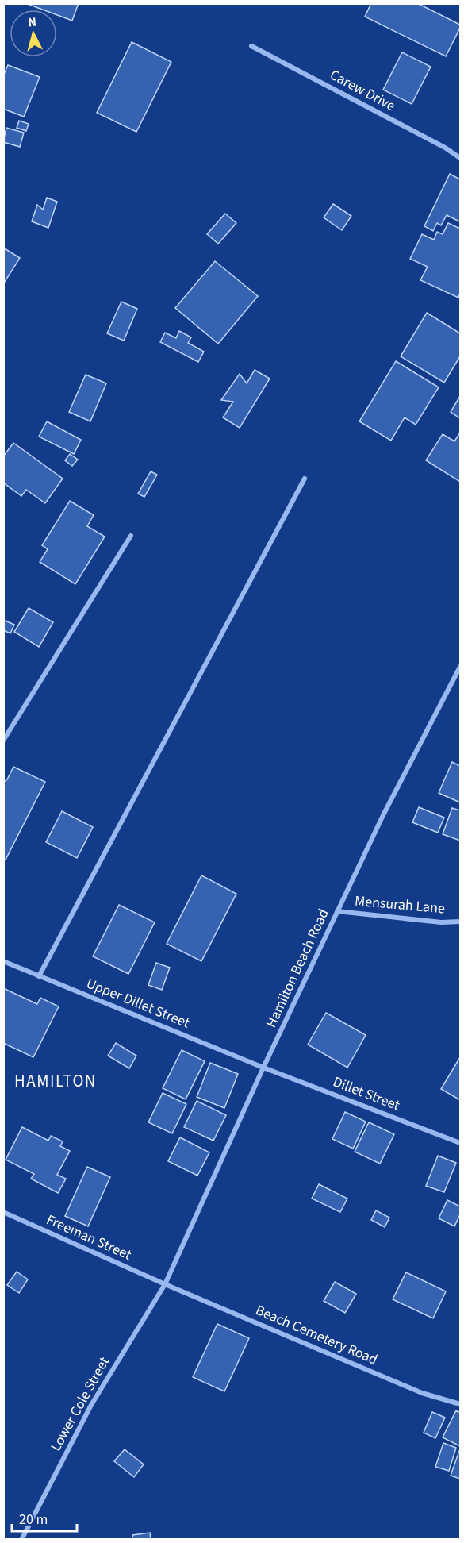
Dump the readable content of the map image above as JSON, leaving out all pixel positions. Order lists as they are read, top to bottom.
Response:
{
  "streets": {
    "street": [
      "Carew Drive",
      "Mensurah Lane",
      "Hamilton Beach Road",
      "Upper Dillet Street",
      "Dillet Street",
      "Freeman Street",
      "Beach Cemetery Road",
      "Lower Cole Street"
    ]
  },
  "crossings": [
    ["Mensurah Lane", "Hamilton Beach Road"],
    ["Hamilton Beach Road", "Upper Dillet Street"],
    ["Hamilton Beach Road", "Dillet Street"],
    ["Hamilton Beach Road", "Freeman Street"],
    ["Hamilton Beach Road", "Beach Cemetery Road"],
    ["Hamilton Beach Road", "Lower Cole Street"],
    ["Upper Dillet Street", "Dillet Street"],
    ["Freeman Street", "Beach Cemetery Road"],
    ["Freeman Street", "Lower Cole Street"],
    ["Beach Cemetery Road", "Lower Cole Street"]
  ],
  "districts": ["HAMILTON"],
  "scale_bar": "20 m",
  "north": "top"
}
